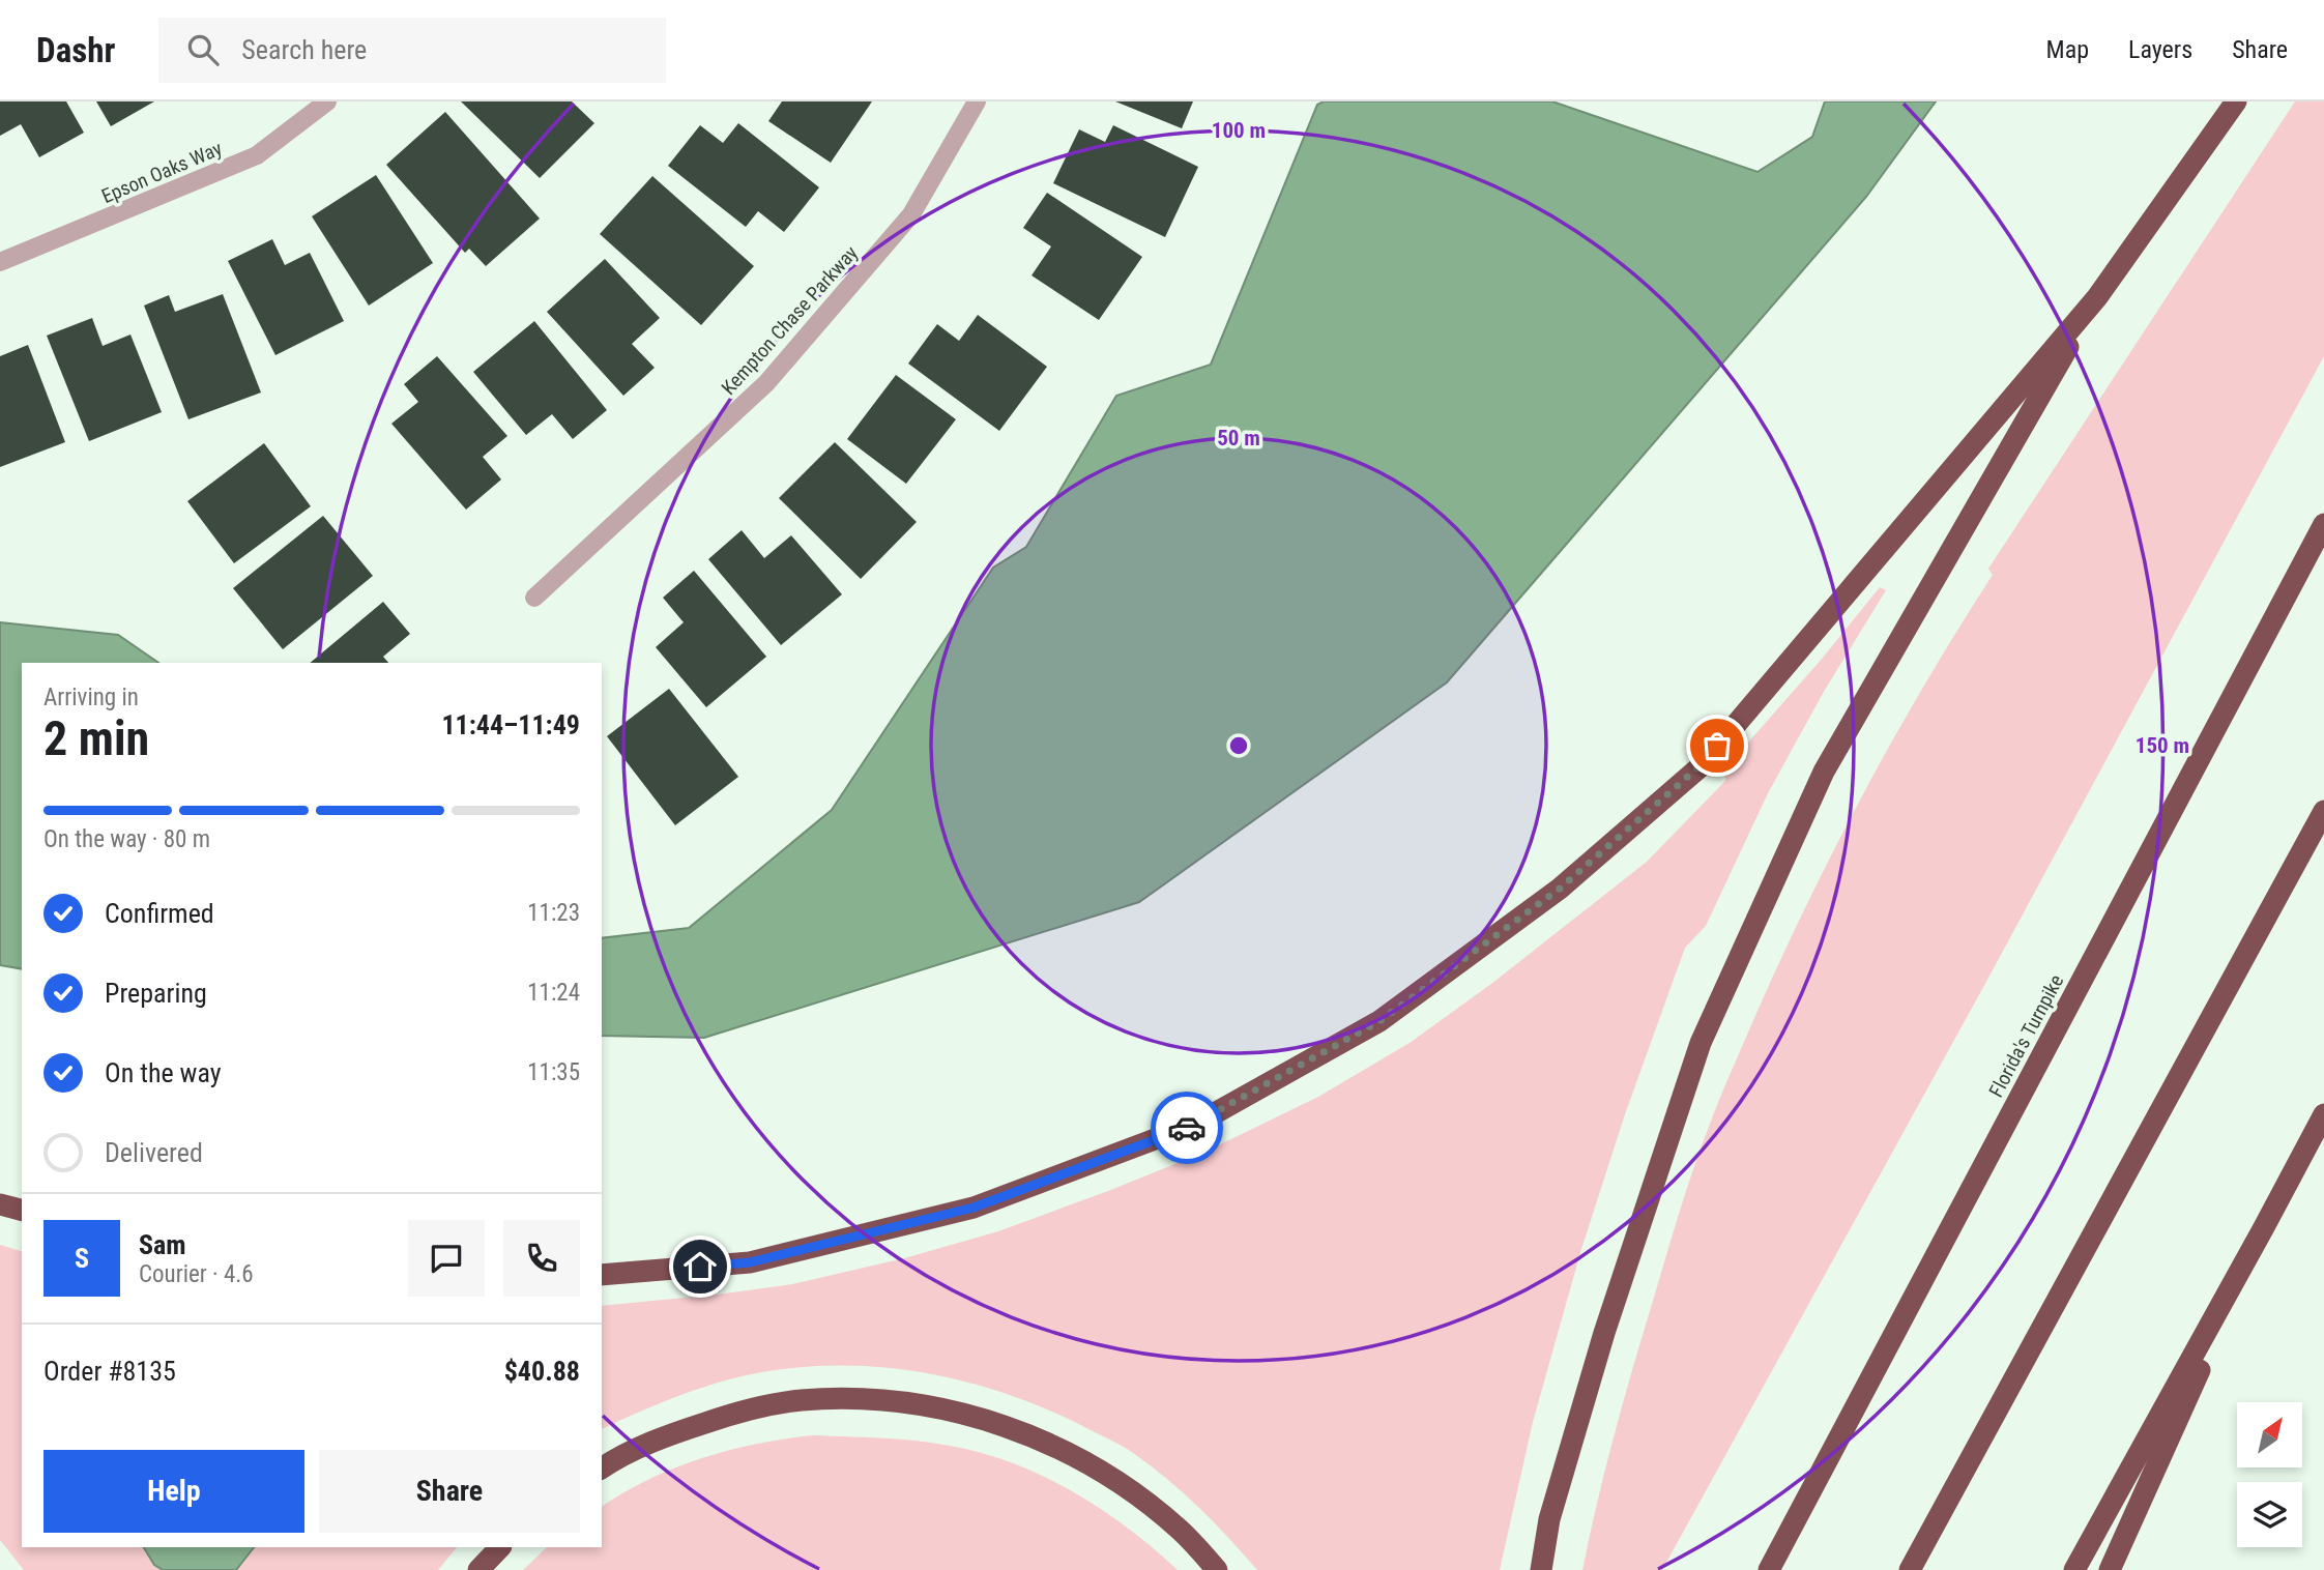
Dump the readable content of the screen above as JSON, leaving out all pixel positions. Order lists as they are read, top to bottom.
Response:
{
  "streets": {
    "highway": ["Florida's Turnpike"],
    "street": ["Epson Oaks Way", "Kempton Chase Parkway"]
  },
  "north": "top right",
  "page": {
    "header": "Dashr",
    "search": "Search here",
    "nav": ["Map", "Layers", "Share"],
    "heading": ["2 min", "Arriving in", "11:44–11:49"],
    "panel": [
      "Sam",
      "Courier · 4.6",
      "Order #8135",
      "$40.88"
    ],
    "bar": "On the way · 80 m",
    "list": [
      ["Confirmed", "11:23"],
      ["Preparing", "11:24"],
      ["On the way", "11:35"],
      "Delivered"
    ],
    "round": "S",
    "buttons": ["Help", "Share"]
  },
  "rings": ["100 m", "50 m", "150 m"]
}
